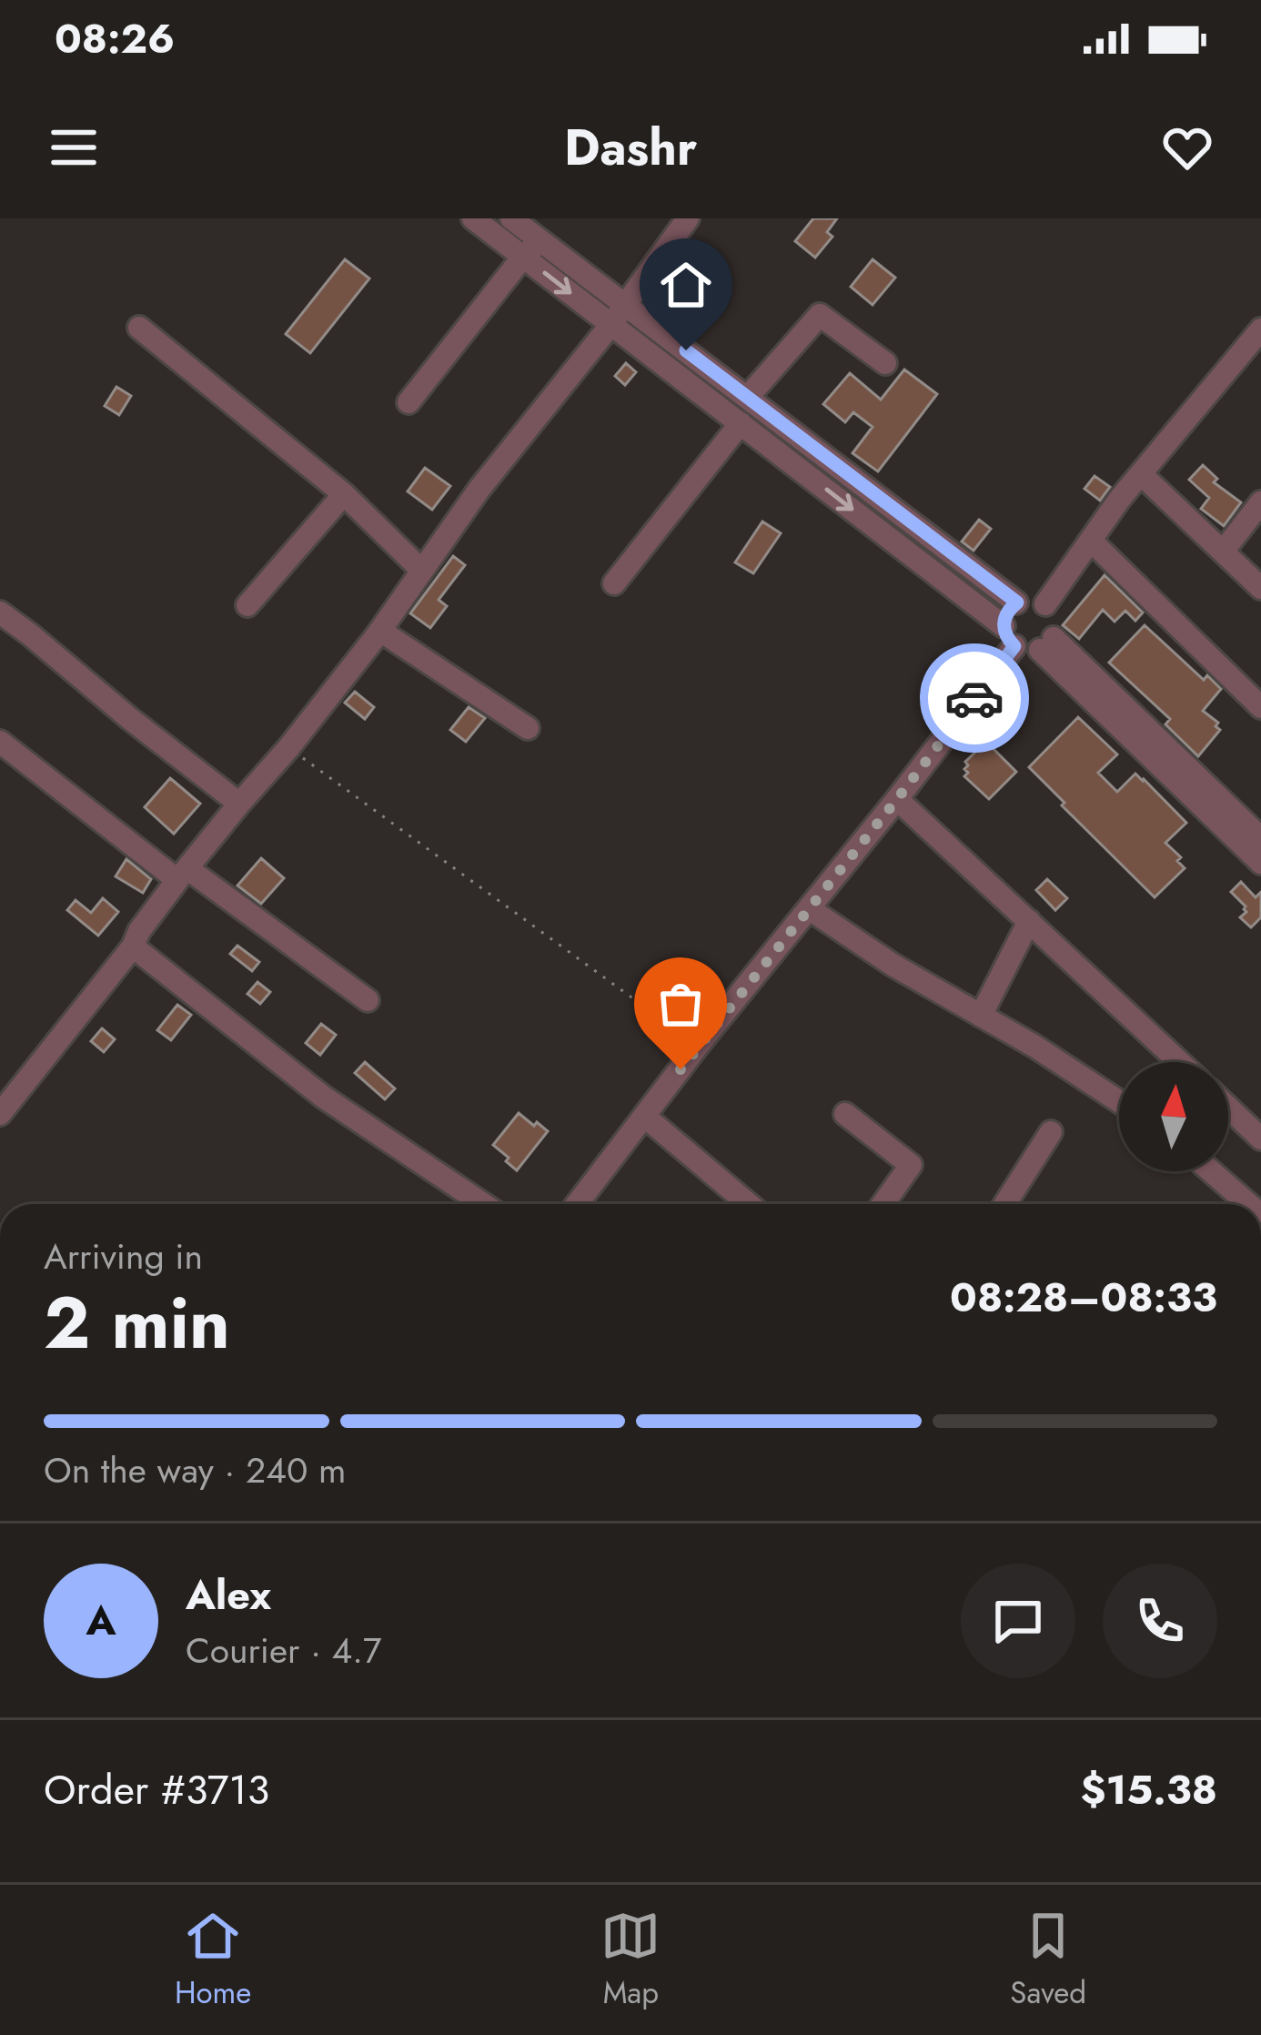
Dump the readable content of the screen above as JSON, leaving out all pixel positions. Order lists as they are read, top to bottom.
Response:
{
  "north": "top",
  "page": {
    "status": "08:26",
    "header": "Dashr",
    "heading": ["2 min", "Arriving in", "08:28–08:33"],
    "panel": [
      "Alex",
      "Courier · 4.7",
      "Order #3713",
      "$15.38"
    ],
    "bar": "On the way · 240 m",
    "round": "A",
    "tabs": ["Home", "Map", "Saved"]
  }
}
